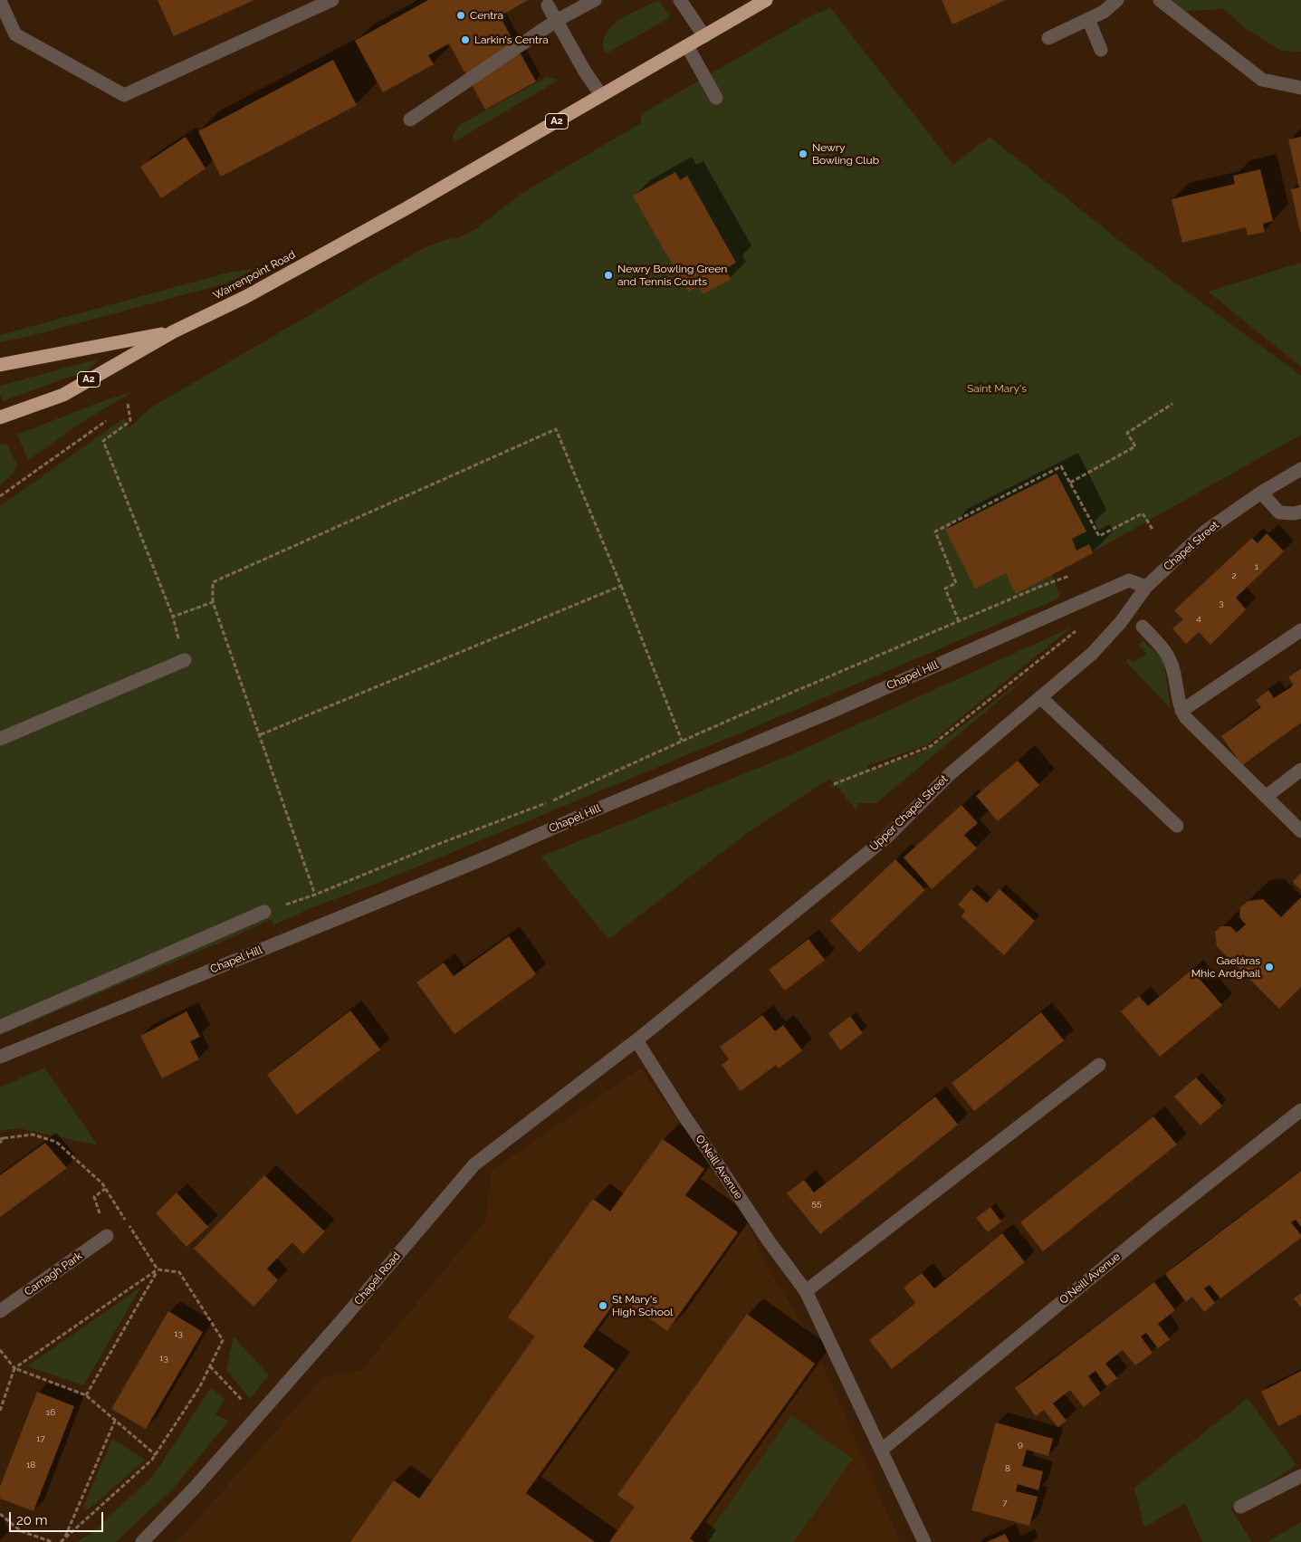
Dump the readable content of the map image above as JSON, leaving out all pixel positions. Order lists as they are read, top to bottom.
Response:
{
  "streets": {
    "highway": ["A2", "Warrenpoint Road"],
    "street": [
      "Chapel Street",
      "Chapel Hill",
      "Upper Chapel Street",
      "O'Neill Avenue",
      "Carnagh Park",
      "Chapel Road"
    ]
  },
  "crossings": [
    ["A2", "Warrenpoint Road"],
    ["Chapel Street", "Chapel Hill"],
    ["Chapel Street", "Upper Chapel Street"],
    ["Chapel Hill", "Upper Chapel Street"],
    ["Upper Chapel Street", "O'Neill Avenue"],
    ["Upper Chapel Street", "Chapel Road"],
    ["O'Neill Avenue", "Chapel Road"]
  ],
  "parks": ["Saint Mary's"],
  "places": [
    "Centra",
    "Larkin's Centra",
    "Newry Bowling Club",
    "Newry Bowling Green and Tennis Courts",
    "Gaeláras Mhic Ardghail",
    "St Mary's High School"
  ],
  "house_numbers": [
    "1",
    "2",
    "3",
    "4",
    "55",
    "13",
    "13",
    "16",
    "17",
    "9",
    "18",
    "8",
    "7"
  ],
  "scale_bar": "20 m"
}
